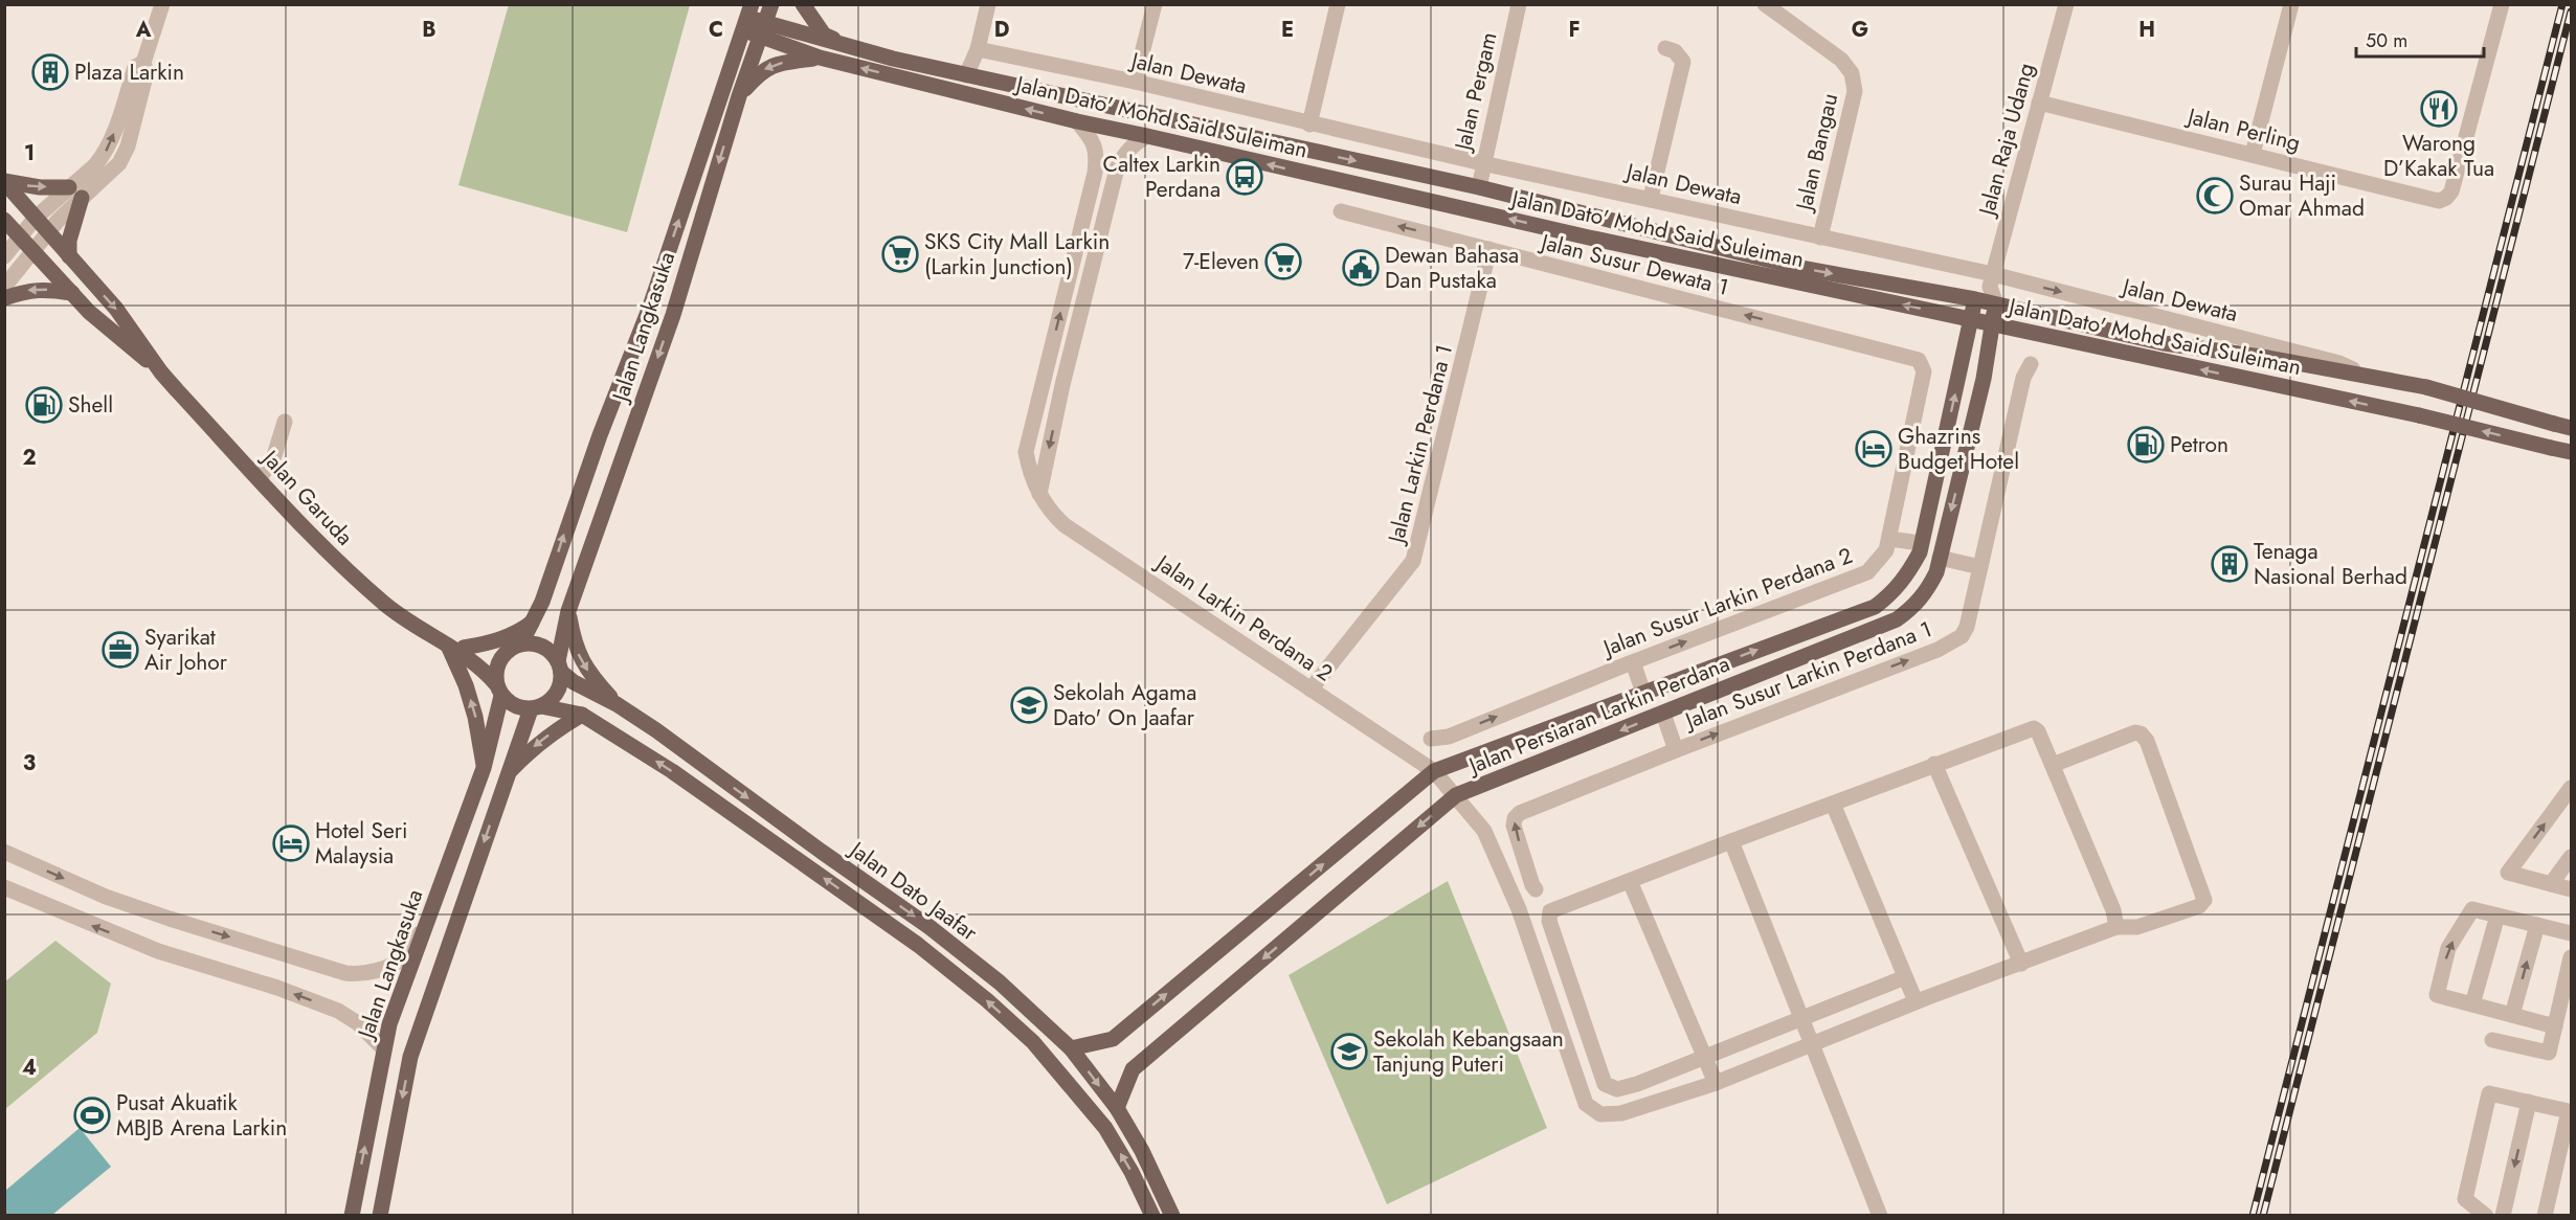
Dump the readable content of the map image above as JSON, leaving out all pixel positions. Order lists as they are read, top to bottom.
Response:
{
  "streets": {
    "main road": [
      "Jalan Dato' Mohd Said Suleiman",
      "Jalan Langkasuka",
      "Jalan Garuda",
      "Jalan Persiaran Larkin Perdana",
      "Jalan Dato Jaafar"
    ],
    "street": [
      "Jalan Dewata",
      "Jalan Pergam",
      "Jalan Perling",
      "Jalan Raja Udang",
      "Jalan Bangau",
      "Jalan Susur Dewata 1",
      "Jalan Larkin Perdana 1",
      "Jalan Susur Larkin Perdana 2",
      "Jalan Larkin Perdana 2",
      "Jalan Susur Larkin Perdana 1"
    ]
  },
  "crossings": [
    ["Jalan Dewata", "Jalan Pergam"],
    ["Jalan Dewata", "Jalan Dato' Mohd Said Suleiman"],
    ["Jalan Dewata", "Jalan Raja Udang"],
    ["Jalan Dewata", "Jalan Bangau"],
    ["Jalan Pergam", "Jalan Dato' Mohd Said Suleiman"],
    ["Jalan Dato' Mohd Said Suleiman", "Jalan Langkasuka"],
    ["Jalan Dato' Mohd Said Suleiman", "Jalan Larkin Perdana 2"],
    ["Jalan Dato' Mohd Said Suleiman", "Jalan Persiaran Larkin Perdana"],
    ["Jalan Perling", "Jalan Raja Udang"],
    ["Jalan Susur Dewata 1", "Jalan Larkin Perdana 1"],
    ["Jalan Susur Dewata 1", "Jalan Susur Larkin Perdana 2"],
    ["Jalan Langkasuka", "Jalan Garuda"],
    ["Jalan Langkasuka", "Jalan Dato Jaafar"],
    ["Jalan Larkin Perdana 1", "Jalan Larkin Perdana 2"],
    ["Jalan Garuda", "Jalan Dato Jaafar"],
    ["Jalan Larkin Perdana 2", "Jalan Persiaran Larkin Perdana"],
    ["Jalan Persiaran Larkin Perdana", "Jalan Dato Jaafar"]
  ],
  "one_way": ["Jalan Susur Dewata 1", "Jalan Susur Larkin Perdana 2"],
  "places": {
    "building": ["Plaza Larkin", "Tenaga Nasional Berhad"],
    "restaurant": ["Warong D’Kakak Tua"],
    "bus stop": ["Caltex Larkin Perdana"],
    "mosque": ["Surau Haji Omar Ahmad"],
    "supermarket": ["SKS City Mall Larkin (Larkin Junction)", "7-Eleven"],
    "public building": ["Dewan Bahasa Dan Pustaka"],
    "fuel station": ["Shell", "Petron"],
    "hotel": ["Ghazrins Budget Hotel", "Hotel Seri Malaysia"],
    "office": ["Syarikat Air Johor"],
    "school or university": ["Sekolah Agama Dato' On Jaafar", "Sekolah Kebangsaan Tanjung Puteri"],
    "sports": ["Pusat Akuatik MBJB Arena Larkin"]
  },
  "scale_bar": "50 m",
  "grid": {
    "columns": [
      "A",
      "B",
      "C",
      "D",
      "E",
      "F",
      "G",
      "H"
    ],
    "rows": [
      "1",
      "2",
      "3",
      "4"
    ]
  }
}
